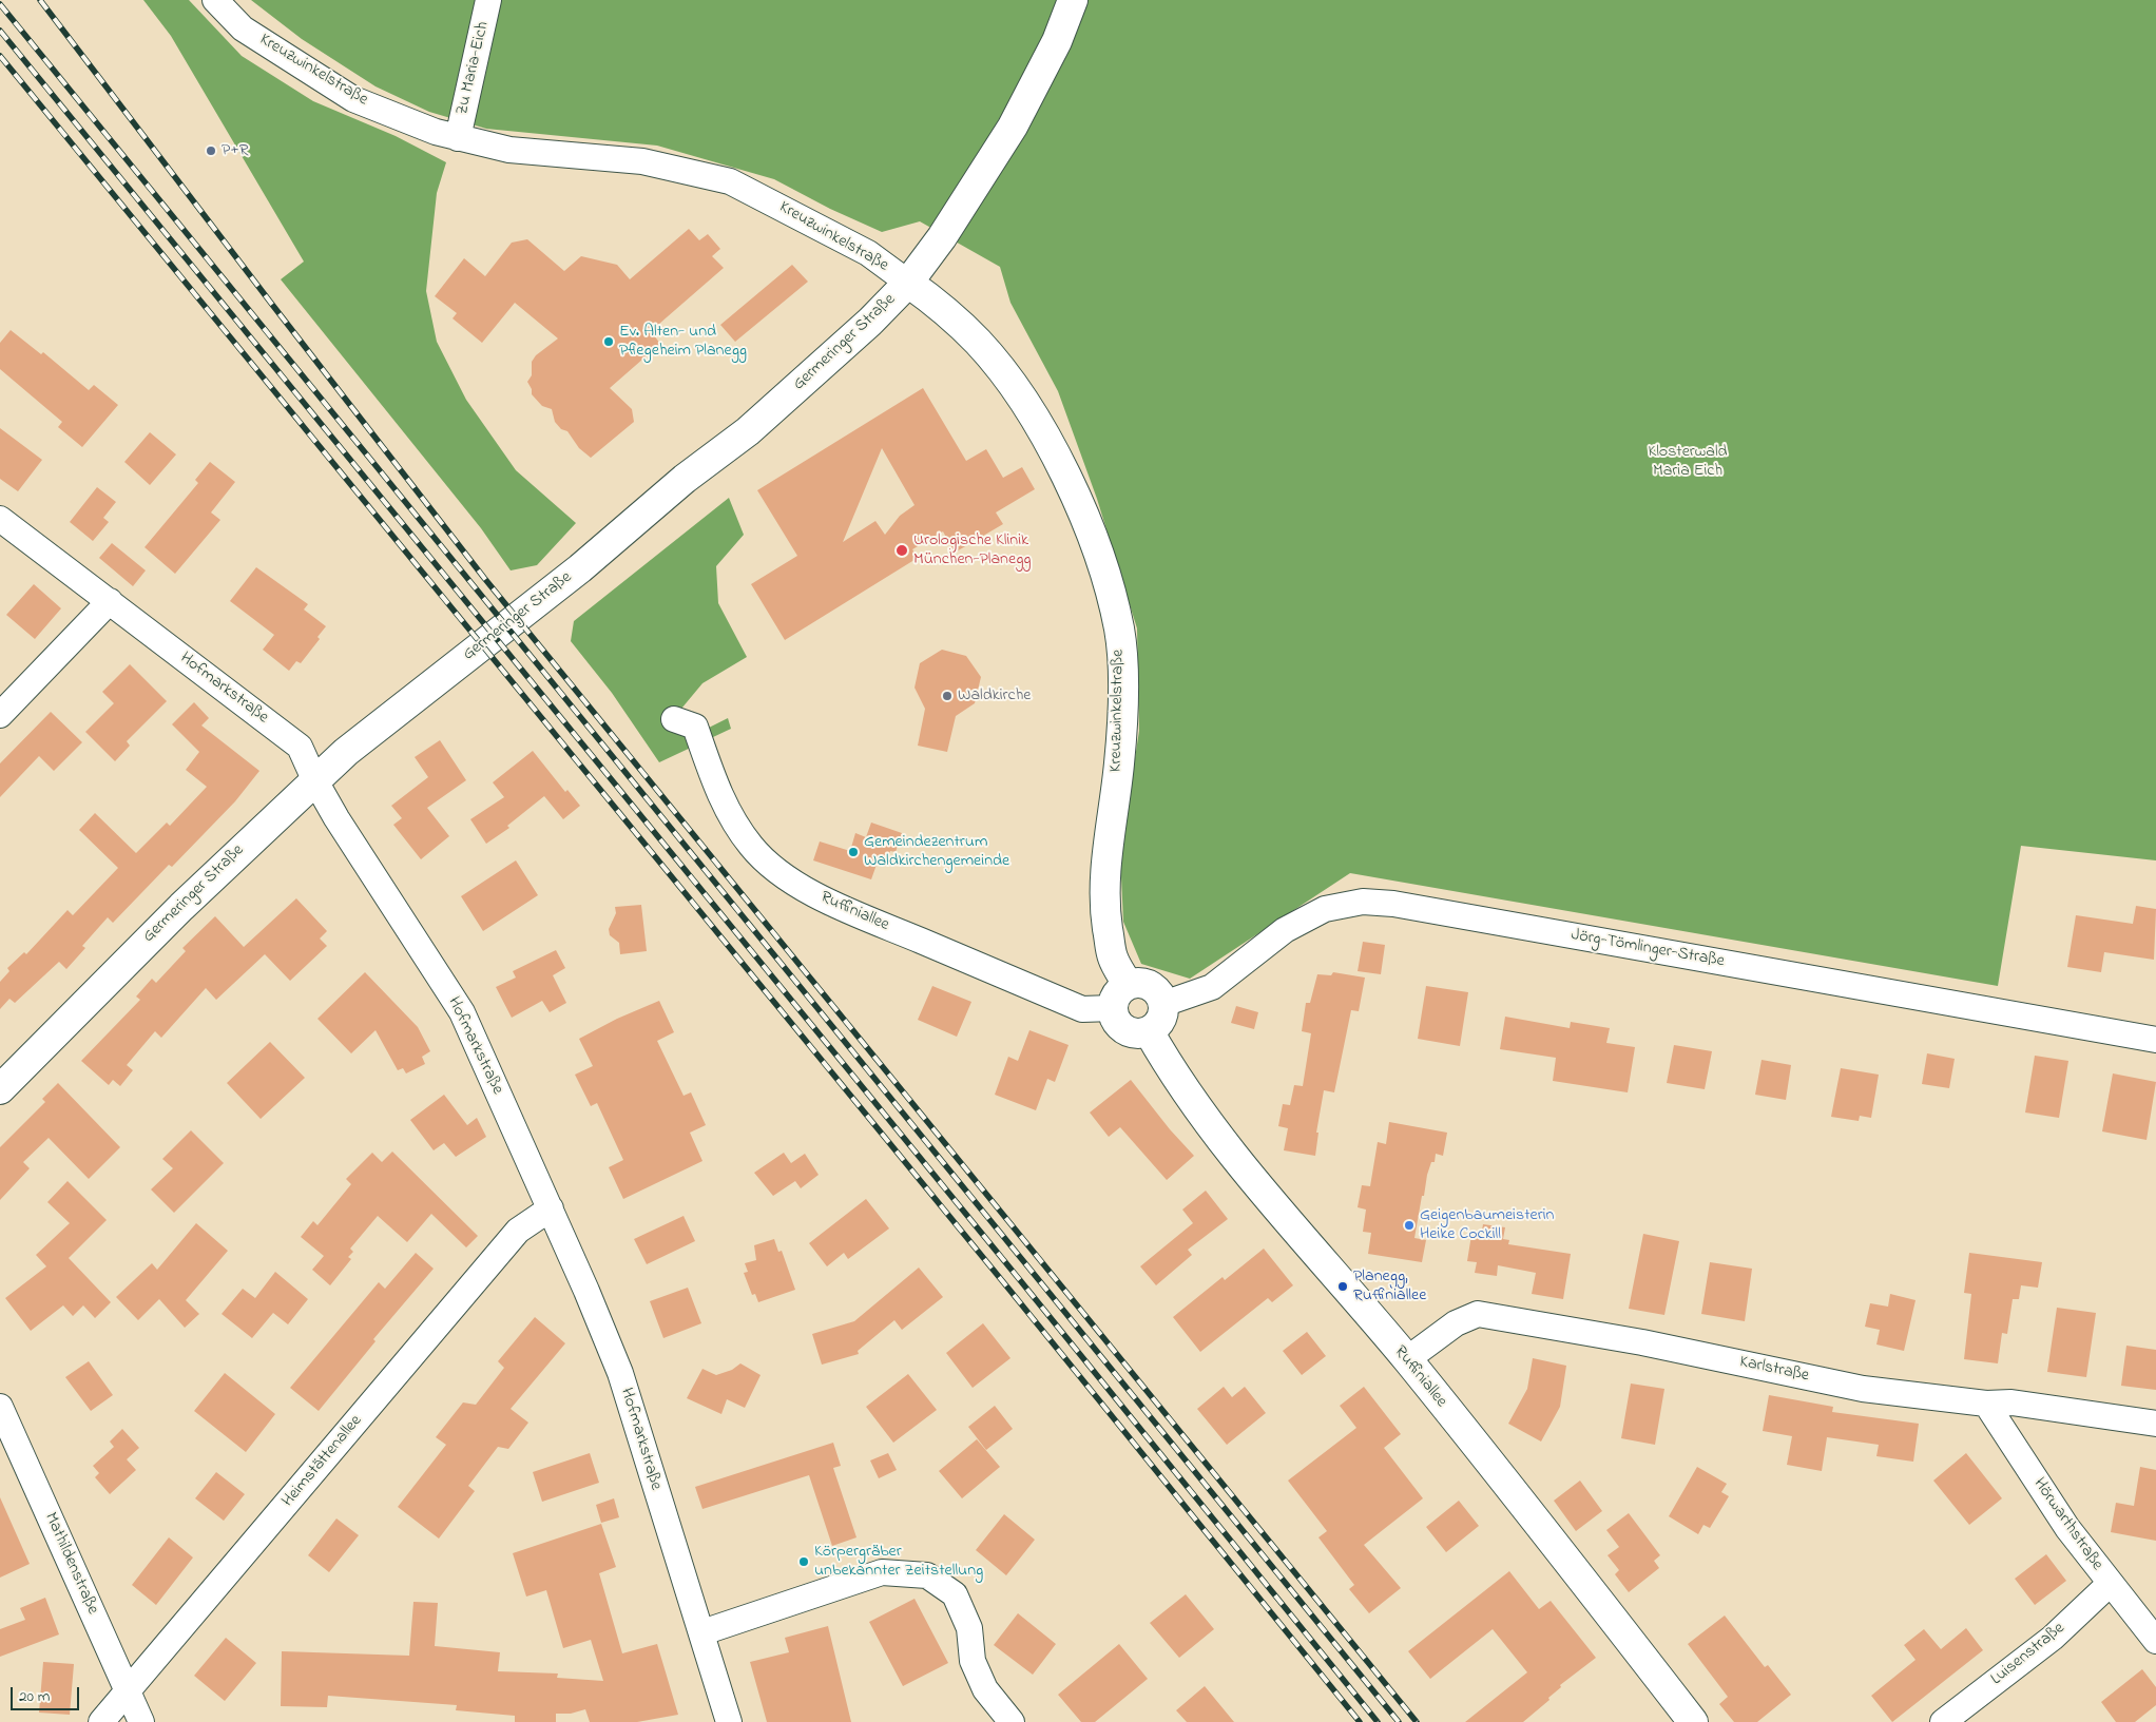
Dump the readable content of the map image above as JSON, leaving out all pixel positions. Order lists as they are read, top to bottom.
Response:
{
  "streets": {
    "street": [
      "Zu Maria-Eich",
      "Kreuzwinkelstraße",
      "Germeringer Straße",
      "Hofmarkstraße",
      "Ruffiniallee",
      "Jörg-Tömlinger-Straße",
      "Karlstraße",
      "Heimstättenallee",
      "Hörwarthstraße",
      "Mathildenstraße",
      "Luisenstraße"
    ]
  },
  "crossings": [
    ["Zu Maria-Eich", "Kreuzwinkelstraße"],
    ["Kreuzwinkelstraße", "Germeringer Straße"],
    ["Kreuzwinkelstraße", "Ruffiniallee"],
    ["Kreuzwinkelstraße", "Jörg-Tömlinger-Straße"],
    ["Germeringer Straße", "Hofmarkstraße"],
    ["Hofmarkstraße", "Heimstättenallee"],
    ["Ruffiniallee", "Jörg-Tömlinger-Straße"],
    ["Ruffiniallee", "Karlstraße"],
    ["Karlstraße", "Hörwarthstraße"],
    ["Heimstättenallee", "Mathildenstraße"],
    ["Hörwarthstraße", "Luisenstraße"]
  ],
  "parks": ["Klosterwald Maria Eich"],
  "places": [
    "P+R",
    "Ev. Alten- und Pflegeheim Planegg",
    "Urologische Klinik München-Planegg",
    "Waldkirche",
    "Gemeindezentrum Waldkirchengemeinde",
    "Geigenbaumeisterin Heike Cockill",
    "Planegg, Ruffiniallee",
    "Körpergräber unbekannter Zeitstellung"
  ],
  "scale_bar": "20 m"
}
